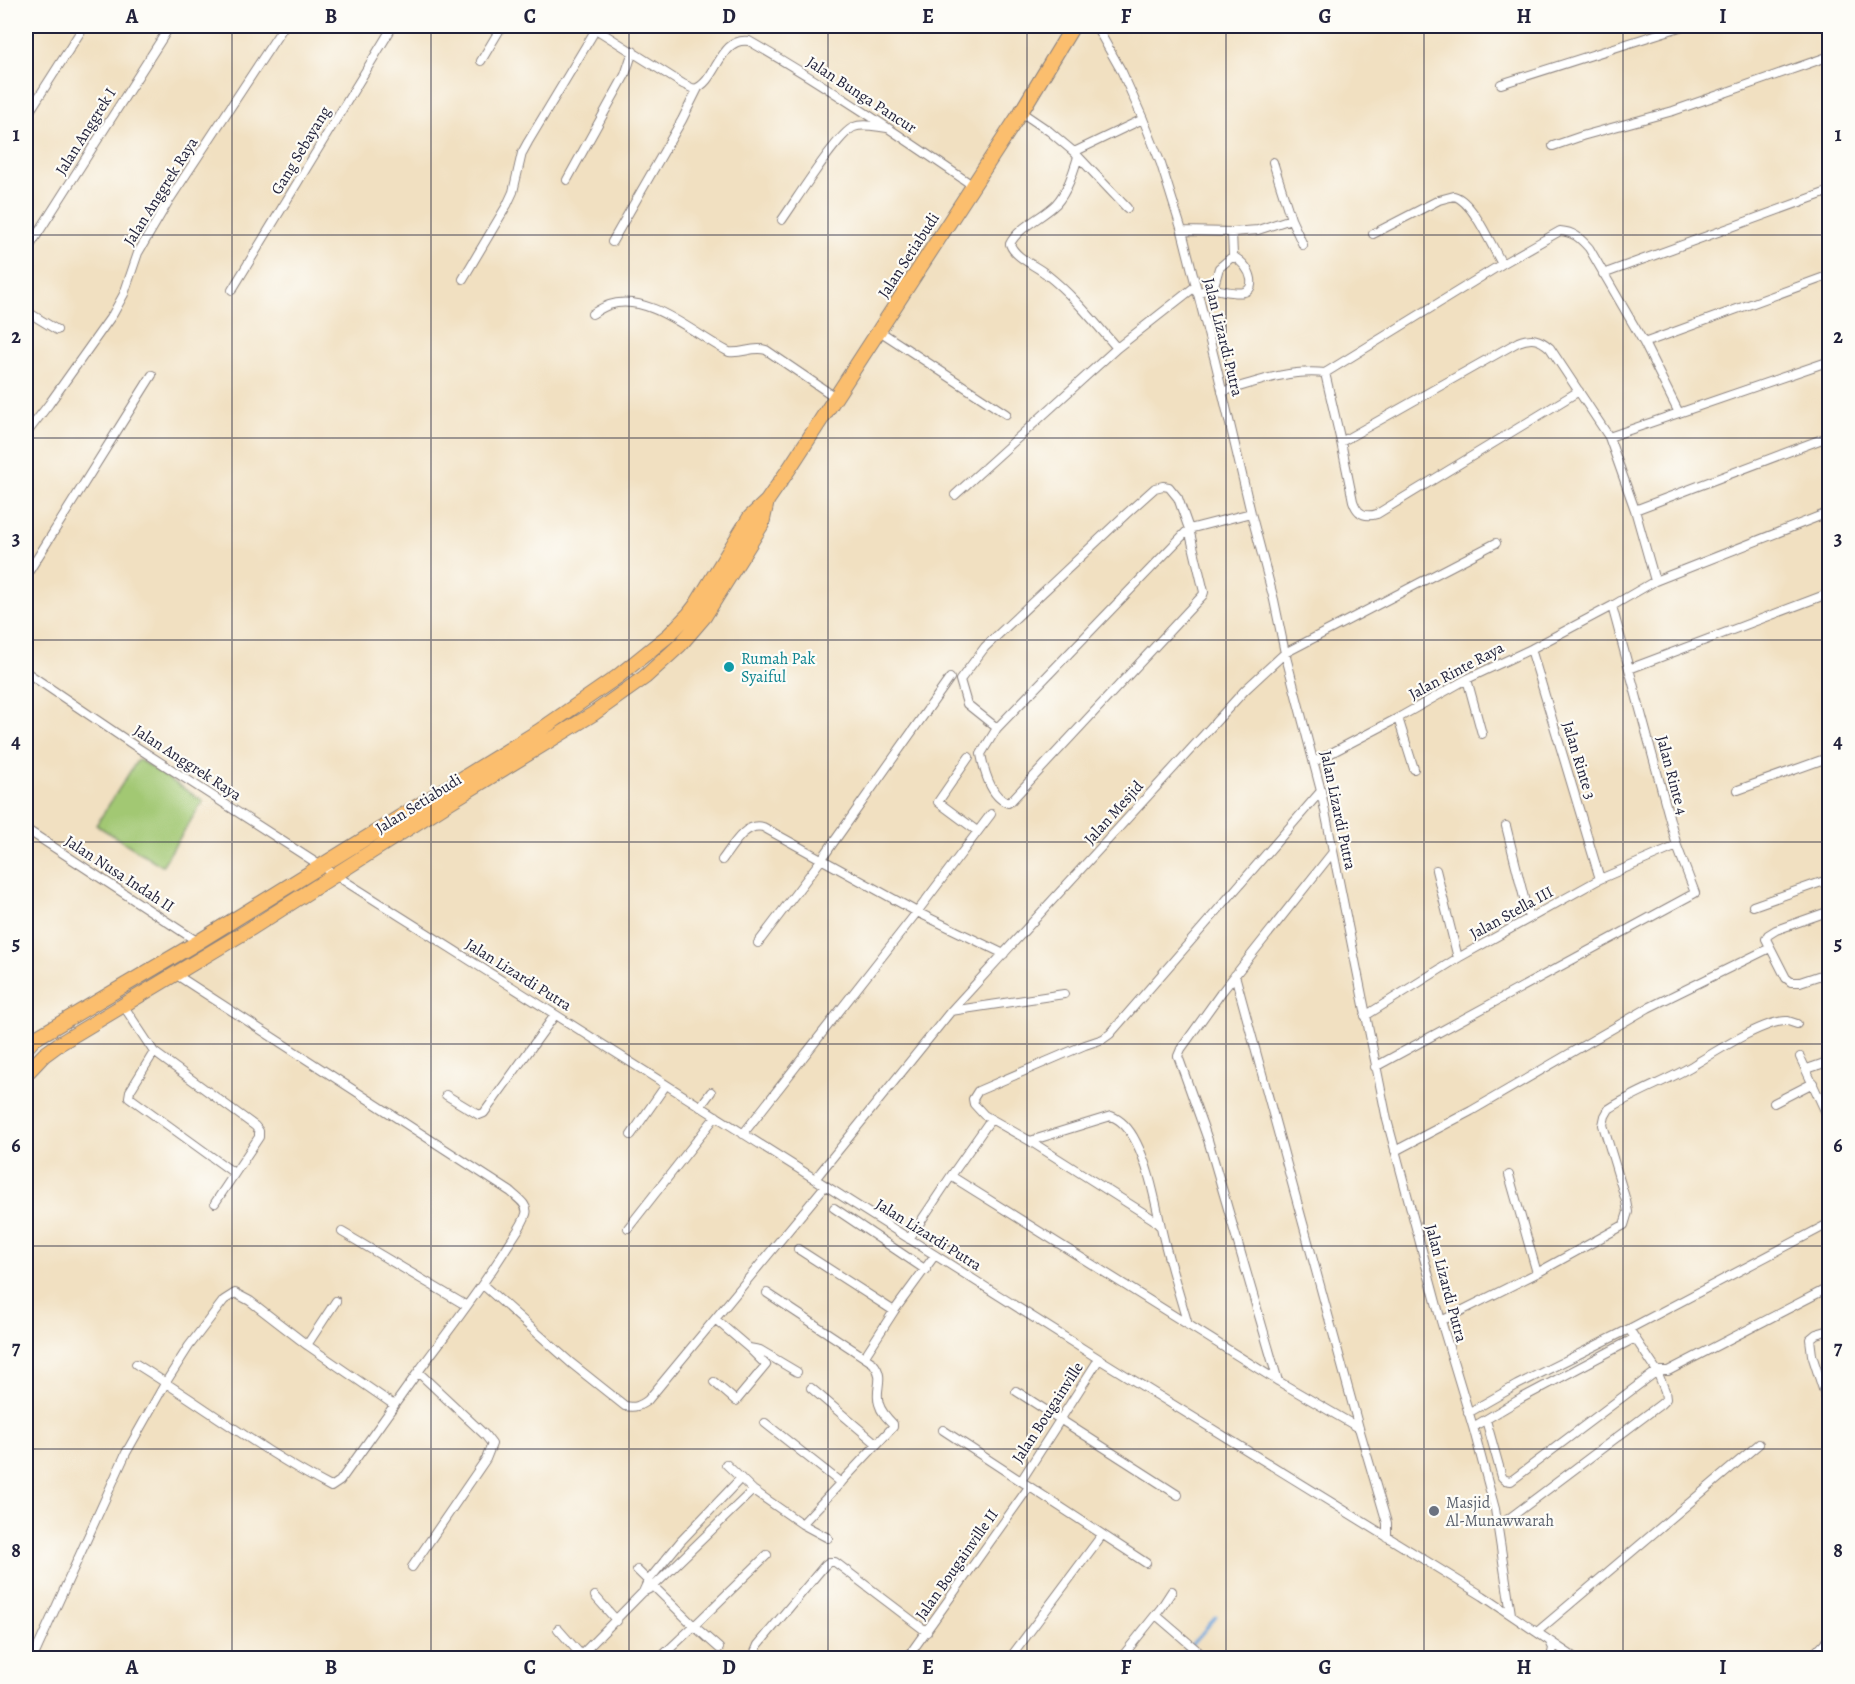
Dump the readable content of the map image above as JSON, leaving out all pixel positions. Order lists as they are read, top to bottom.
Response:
{
  "streets": {
    "main road": ["Jalan Setiabudi"],
    "street": [
      "Jalan Bunga Pancur",
      "Jalan Anggrek I",
      "Gang Sebayang",
      "Jalan Anggrek Raya",
      "Jalan Lizardi Putra",
      "Jalan Rinte Raya",
      "Jalan Rinte 3",
      "Jalan Rinte 4",
      "Jalan Mesjid",
      "Jalan Nusa Indah II",
      "Jalan Stella III",
      "Jalan Bougainville",
      "Jalan Bougainville II"
    ]
  },
  "crossings": [
    ["Jalan Bunga Pancur", "Jalan Setiabudi"],
    ["Jalan Anggrek Raya", "Jalan Setiabudi"],
    ["Jalan Anggrek Raya", "Jalan Lizardi Putra"],
    ["Jalan Setiabudi", "Jalan Lizardi Putra"],
    ["Jalan Setiabudi", "Jalan Nusa Indah II"],
    ["Jalan Lizardi Putra", "Jalan Rinte Raya"],
    ["Jalan Lizardi Putra", "Jalan Rinte 4"],
    ["Jalan Lizardi Putra", "Jalan Mesjid"],
    ["Jalan Lizardi Putra", "Jalan Stella III"],
    ["Jalan Lizardi Putra", "Jalan Bougainville"],
    ["Jalan Rinte Raya", "Jalan Rinte 3"],
    ["Jalan Rinte Raya", "Jalan Rinte 4"],
    ["Jalan Rinte 3", "Jalan Stella III"],
    ["Jalan Rinte 4", "Jalan Stella III"]
  ],
  "places": ["Rumah Pak Syaiful", "Masjid Al-Munawwarah"],
  "grid": {
    "columns": [
      "A",
      "B",
      "C",
      "D",
      "E",
      "F",
      "G",
      "H",
      "I"
    ],
    "rows": [
      "1",
      "2",
      "3",
      "4",
      "5",
      "6",
      "7",
      "8"
    ]
  }
}
